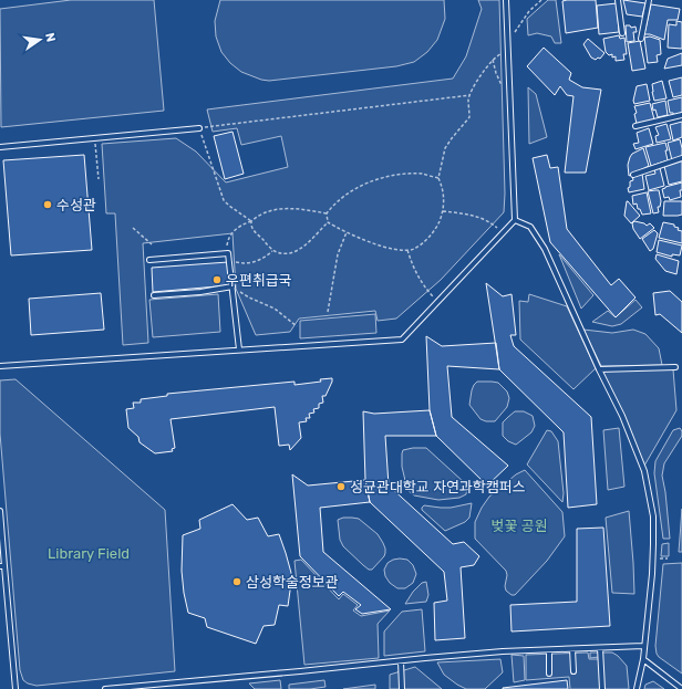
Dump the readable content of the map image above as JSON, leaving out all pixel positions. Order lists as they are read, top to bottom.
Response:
{
  "parks": ["벚꽃 공원", "Library Field"],
  "places": [
    "수성관",
    "우편취급국",
    "성균관대학교 자연과학캠퍼스",
    "삼성학술정보관"
  ],
  "north": "right"
}
